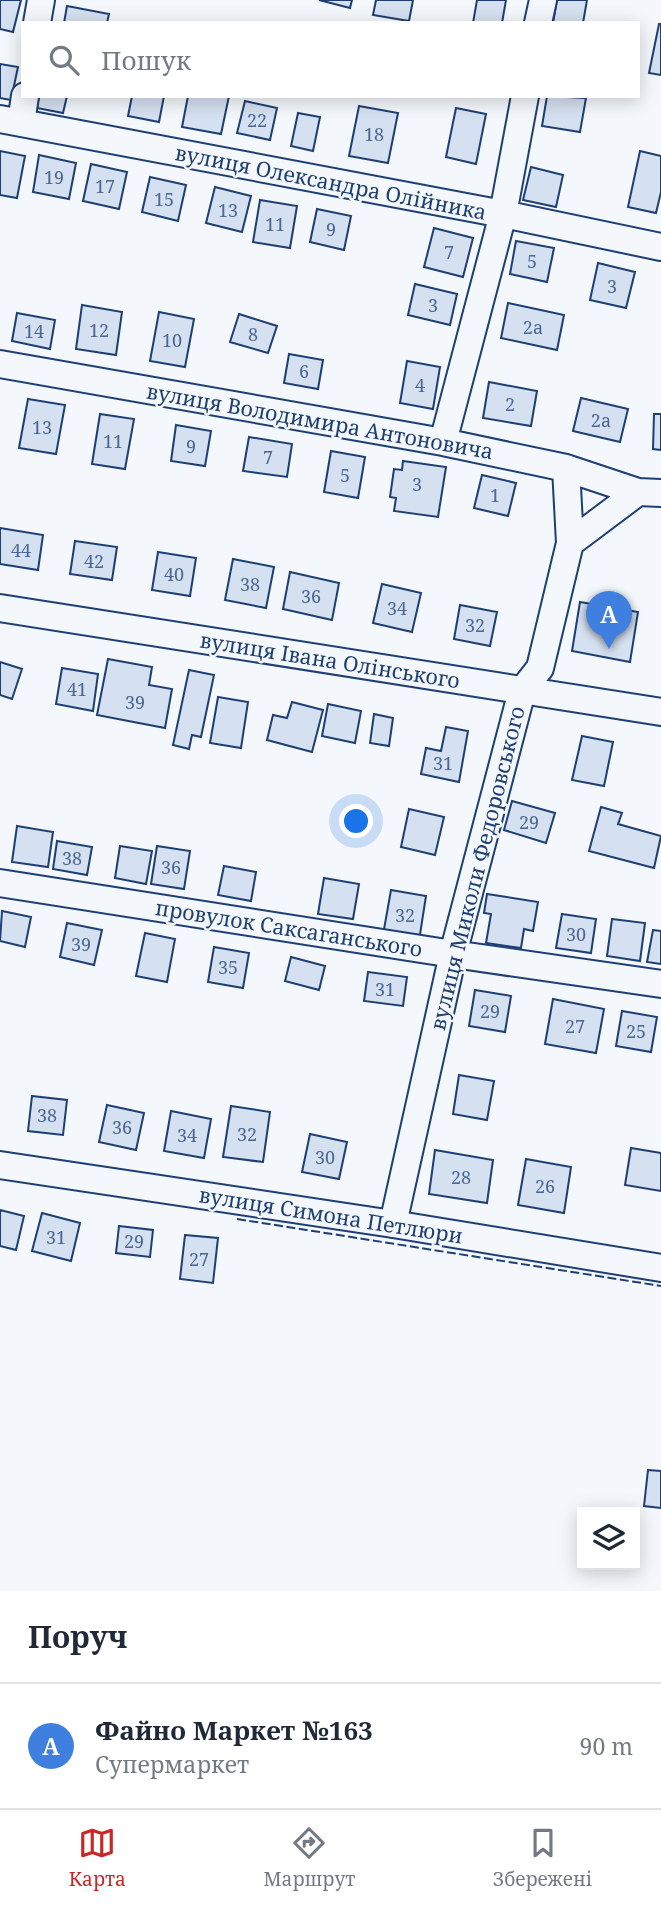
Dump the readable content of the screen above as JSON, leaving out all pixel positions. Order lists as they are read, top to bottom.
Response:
{
  "streets": {
    "street": [
      "вулиця Олександра Олійника",
      "вулиця Володимира Антоновича",
      "вулиця Івана Олінського",
      "вулиця Миколи Федоровського",
      "провулок Саксаганського",
      "вулиця Симона Петлюри"
    ]
  },
  "crossings": [
    ["вулиця Володимира Антоновича", "вулиця Миколи Федоровського"],
    ["вулиця Івана Олінського", "вулиця Миколи Федоровського"],
    ["вулиця Миколи Федоровського", "провулок Саксаганського"],
    ["вулиця Миколи Федоровського", "вулиця Симона Петлюри"]
  ],
  "house_numbers": [
    "22",
    "18",
    "19",
    "17",
    "15",
    "13",
    "11",
    "9",
    "7",
    "5",
    "3",
    "3",
    "2а",
    "12",
    "14",
    "8",
    "10",
    "6",
    "4",
    "2",
    "2а",
    "13",
    "11",
    "9",
    "7",
    "5",
    "3",
    "1",
    "44",
    "42",
    "40",
    "38",
    "36",
    "34",
    "32",
    "41",
    "39",
    "31",
    "29",
    "38",
    "36",
    "32",
    "30",
    "39",
    "35",
    "31",
    "29",
    "27",
    "25",
    "38",
    "36",
    "32",
    "34",
    "30",
    "28",
    "26",
    "31",
    "29",
    "27"
  ],
  "page": {
    "search": "Пошук",
    "pins": "A",
    "heading": "Поруч",
    "list": [
      {
        "mark": "A",
        "name": "Файно Маркет №163",
        "note": "Супермаркет",
        "value": "90 m"
      }
    ],
    "nav": ["Карта", "Маршрут", "Збережені"]
  }
}
